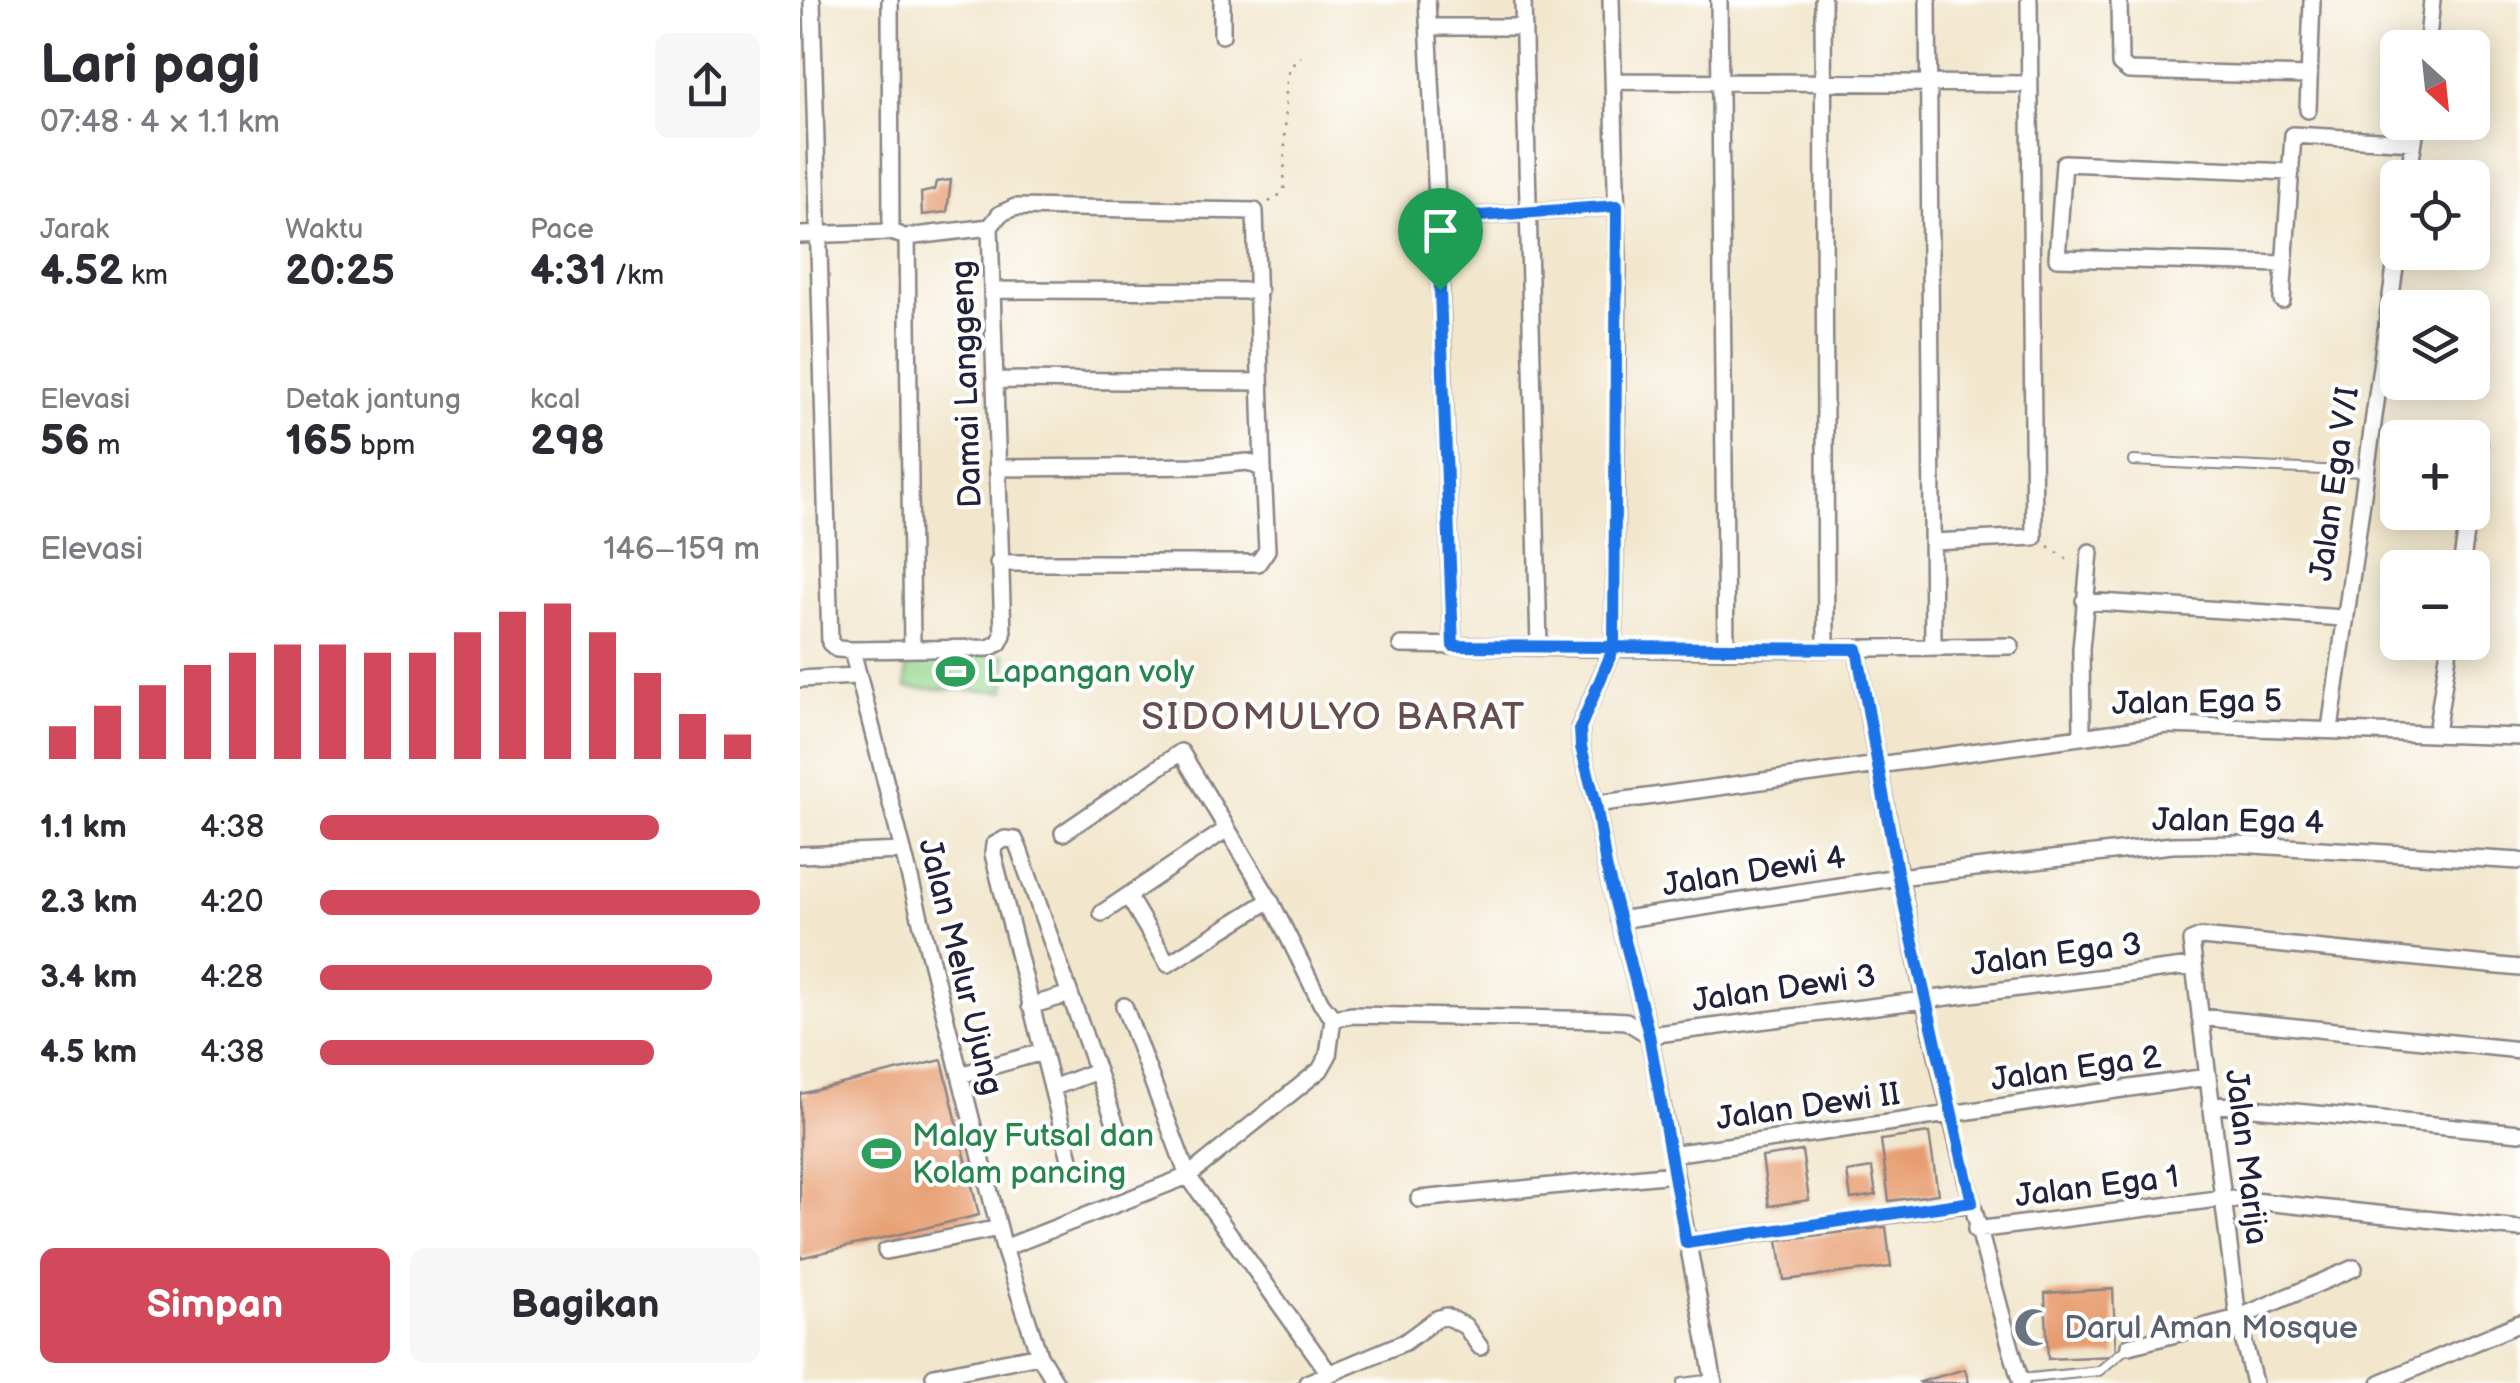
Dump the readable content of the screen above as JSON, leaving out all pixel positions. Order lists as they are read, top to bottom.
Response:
{
  "streets": {
    "street": [
      "Damai Langgeng",
      "Jalan Ega V/I",
      "Jalan Ega 5",
      "Jalan Ega 4",
      "Jalan Dewi 4",
      "Jalan Ega 3",
      "Jalan Melur Ujung",
      "Jalan Dewi 3",
      "Jalan Ega 2",
      "Jalan Dewi II",
      "Jalan Marija",
      "Jalan Ega 1"
    ]
  },
  "crossings": [
    ["Damai Langgeng", "Jalan Melur Ujung"],
    ["Jalan Ega V/I", "Jalan Ega 5"],
    ["Jalan Ega 4", "Jalan Dewi 4"],
    ["Jalan Ega 3", "Jalan Dewi 3"],
    ["Jalan Ega 3", "Jalan Marija"],
    ["Jalan Ega 2", "Jalan Dewi II"],
    ["Jalan Ega 2", "Jalan Marija"],
    ["Jalan Marija", "Jalan Ega 1"]
  ],
  "districts": ["SIDOMULYO BARAT"],
  "places": {
    "sports": ["Lapangan voly", "Malay Futsal dan Kolam pancing"],
    "mosque": ["Darul Aman Mosque"]
  },
  "north": "bottom right",
  "page": {
    "heading": ["Lari pagi", "07:48 · 4 × 1.1 km"],
    "map_buttons": ["+", "−"],
    "stats": [
      ["Jarak", "4.52 km"],
      ["Waktu", "20:25"],
      ["Pace", "4:31 /km"],
      ["Elevasi", "56 m"],
      ["Detak jantung", "165 bpm"],
      ["kcal", "298"]
    ],
    "chart": ["Elevasi", "146–159 m"],
    "list": [
      {
        "name": "1.1 km",
        "note": "4:38"
      },
      {
        "name": "2.3 km",
        "note": "4:20"
      },
      {
        "name": "3.4 km",
        "note": "4:28"
      },
      {
        "name": "4.5 km",
        "note": "4:38"
      }
    ],
    "buttons": ["Simpan", "Bagikan"]
  }
}
